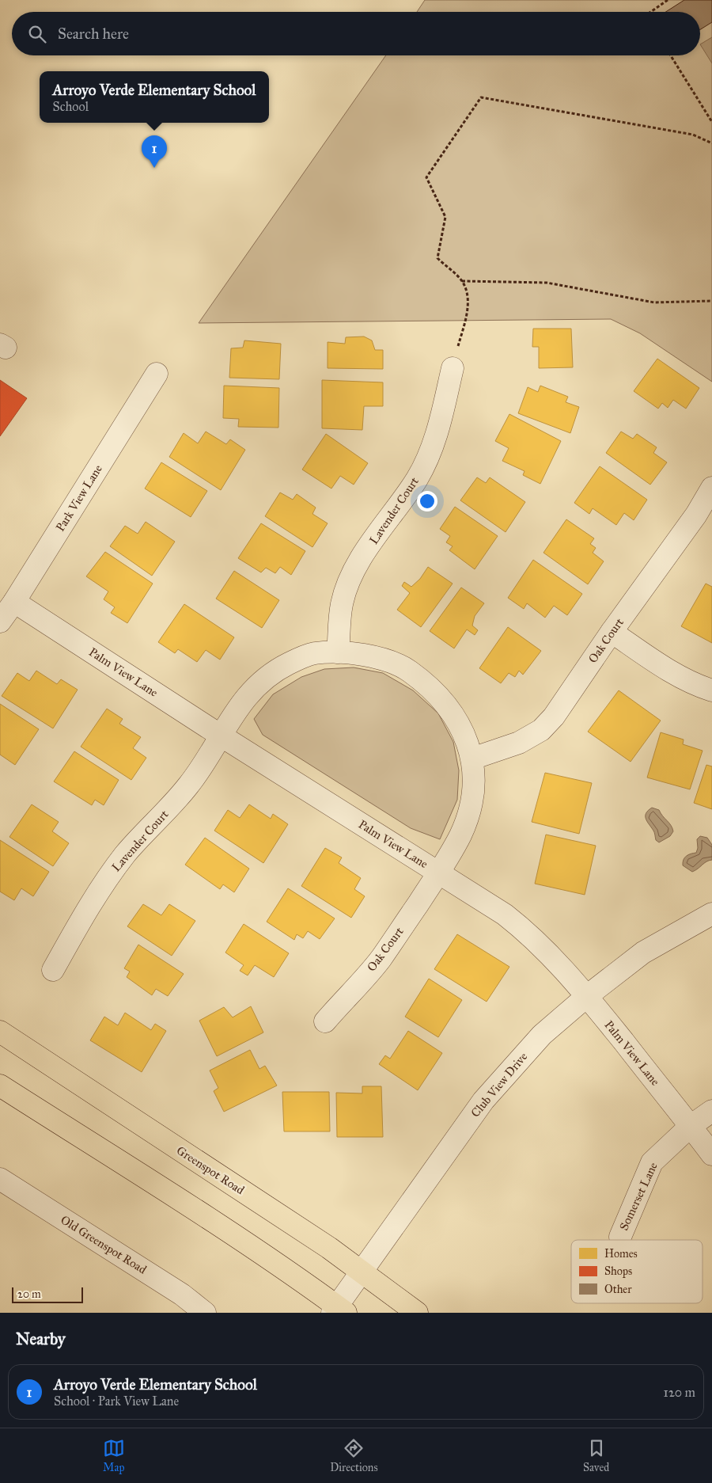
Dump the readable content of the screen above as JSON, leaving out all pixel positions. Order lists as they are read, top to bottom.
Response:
{
  "streets": {
    "main road": ["Greenspot Road"],
    "street": [
      "Park View Lane",
      "Lavender Court",
      "Oak Court",
      "Palm View Lane",
      "Club View Drive",
      "Somerset Lane",
      "Old Greenspot Road"
    ]
  },
  "crossings": [
    ["Park View Lane", "Palm View Lane"],
    ["Lavender Court", "Oak Court"],
    ["Lavender Court", "Palm View Lane"],
    ["Oak Court", "Palm View Lane"],
    ["Palm View Lane", "Club View Drive"],
    ["Palm View Lane", "Somerset Lane"],
    ["Club View Drive", "Greenspot Road"]
  ],
  "legend": ["Homes", "Shops", "Other"],
  "scale_bar": "20 m",
  "page": {
    "search": "Search here",
    "popup": ["Arroyo Verde Elementary School", "School"],
    "pins": "1",
    "scale": "20 m",
    "heading": "Nearby",
    "list": [
      {
        "mark": "1",
        "name": "Arroyo Verde Elementary School",
        "note": "School · Park View Lane",
        "value": "120 m"
      }
    ],
    "nav": ["Map", "Directions", "Saved"]
  }
}
